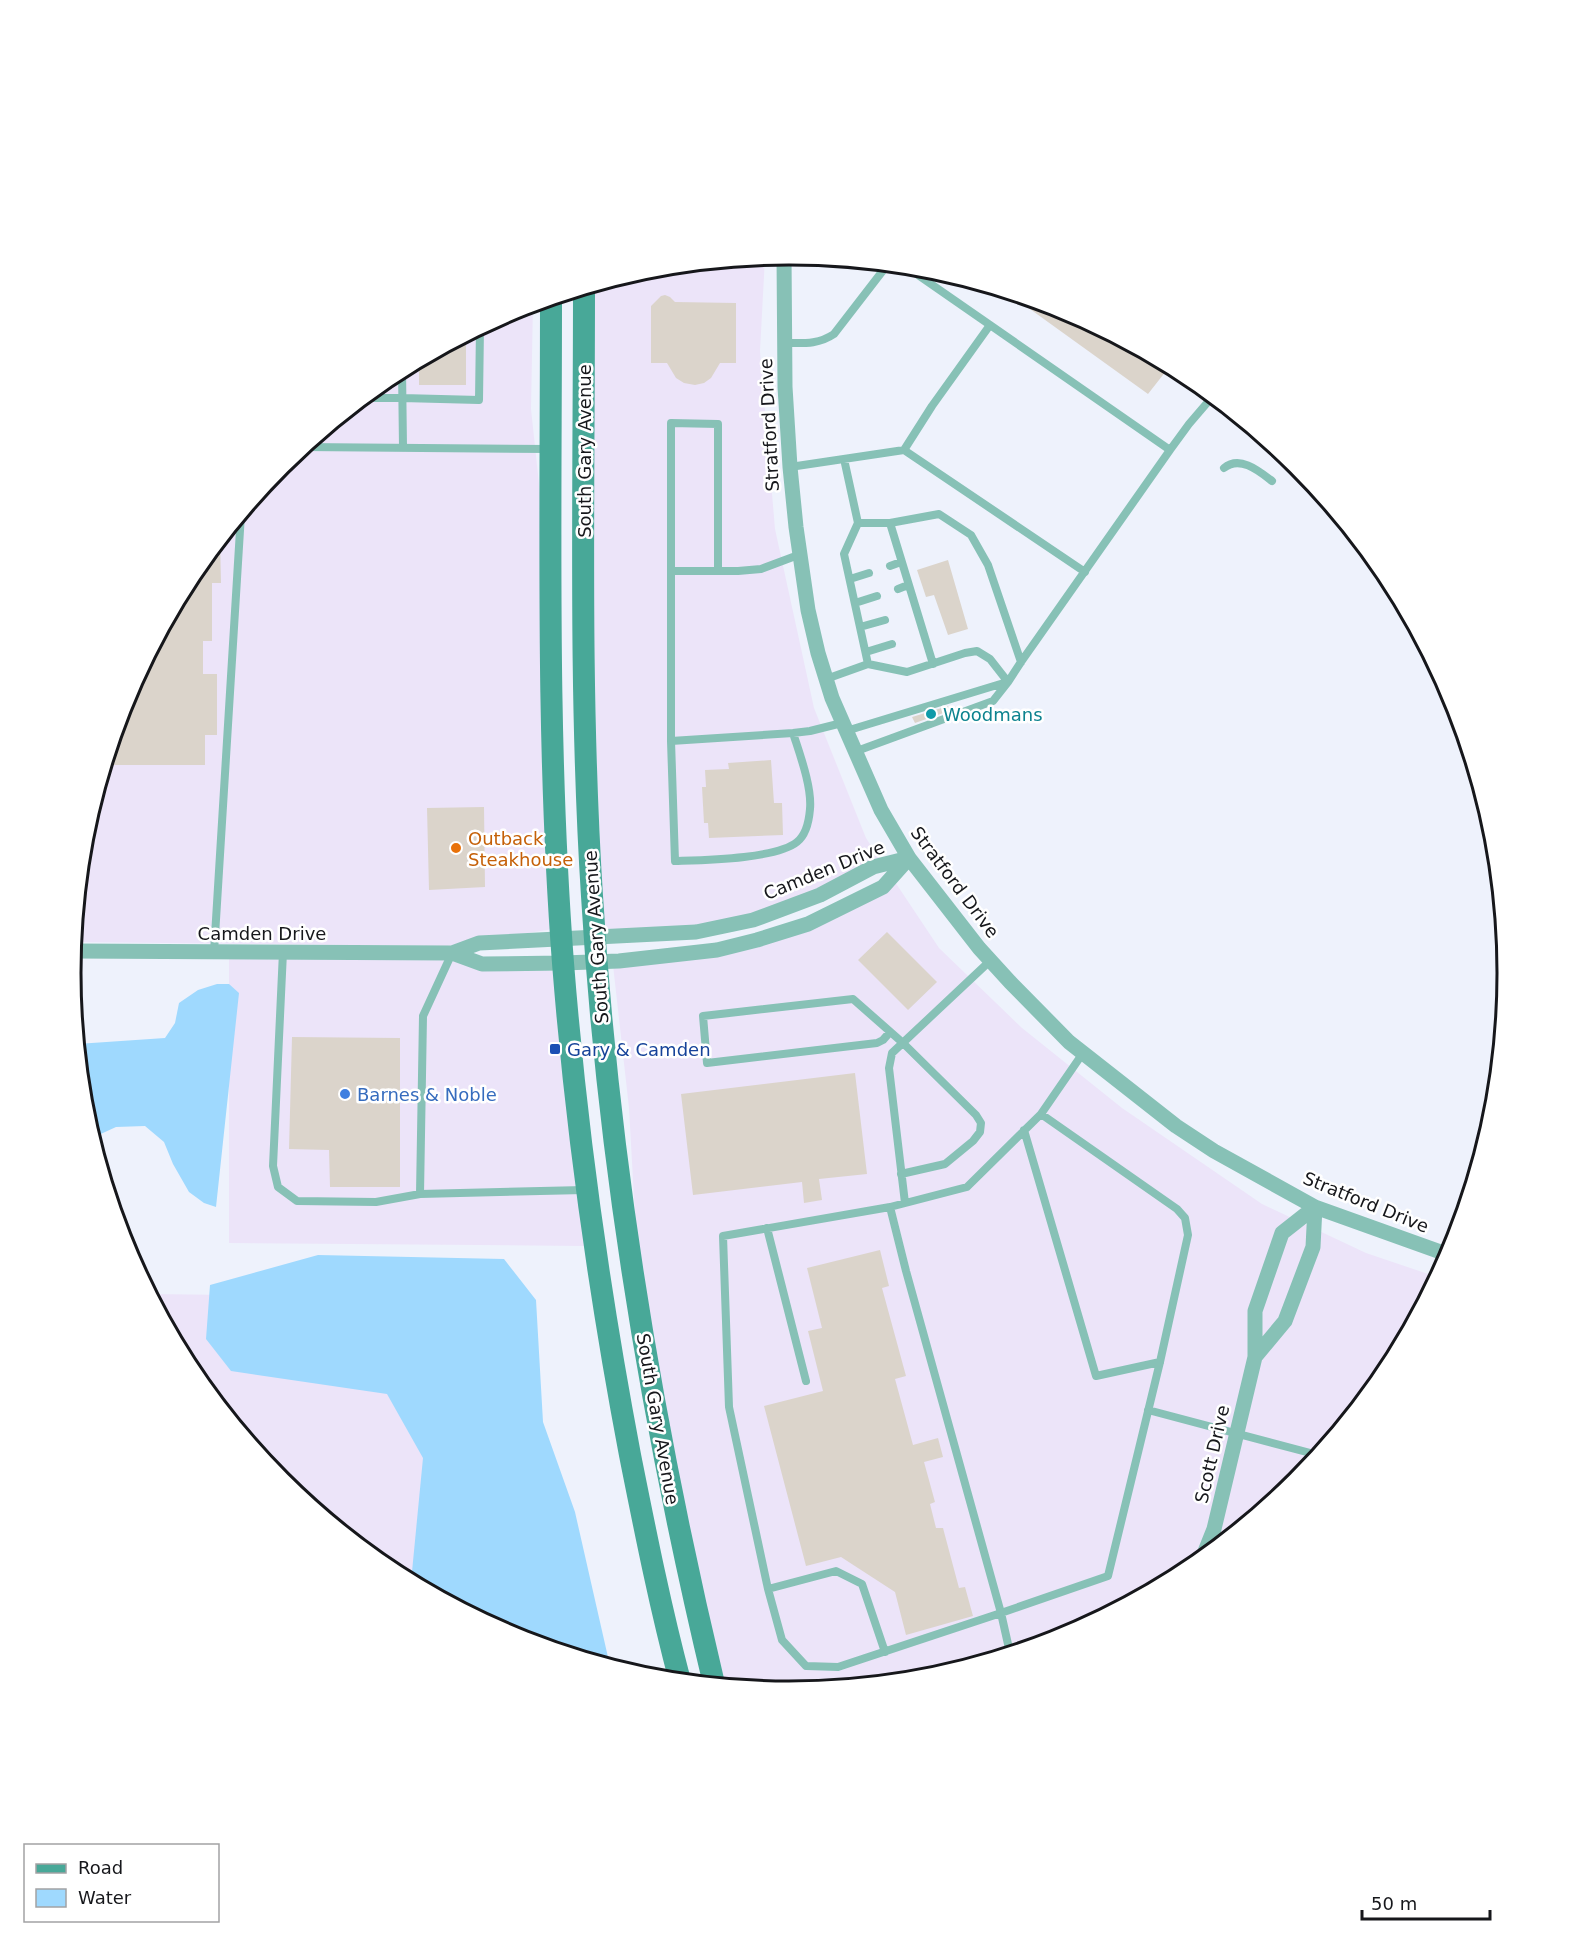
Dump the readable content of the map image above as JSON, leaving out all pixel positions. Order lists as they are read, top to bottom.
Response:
{
  "streets": {
    "main road": ["South Gary Avenue"],
    "street": ["Stratford Drive", "Camden Drive", "Scott Drive"]
  },
  "crossings": [
    ["Stratford Drive", "Camden Drive"],
    ["Stratford Drive", "Scott Drive"],
    ["South Gary Avenue", "Camden Drive"]
  ],
  "places": {
    "other": ["Woodmans", "Outback Steakhouse", "Barnes & Noble"],
    "transit": ["Gary & Camden"]
  },
  "legend": ["Road", "Water"],
  "scale_bar": "50 m"
}
